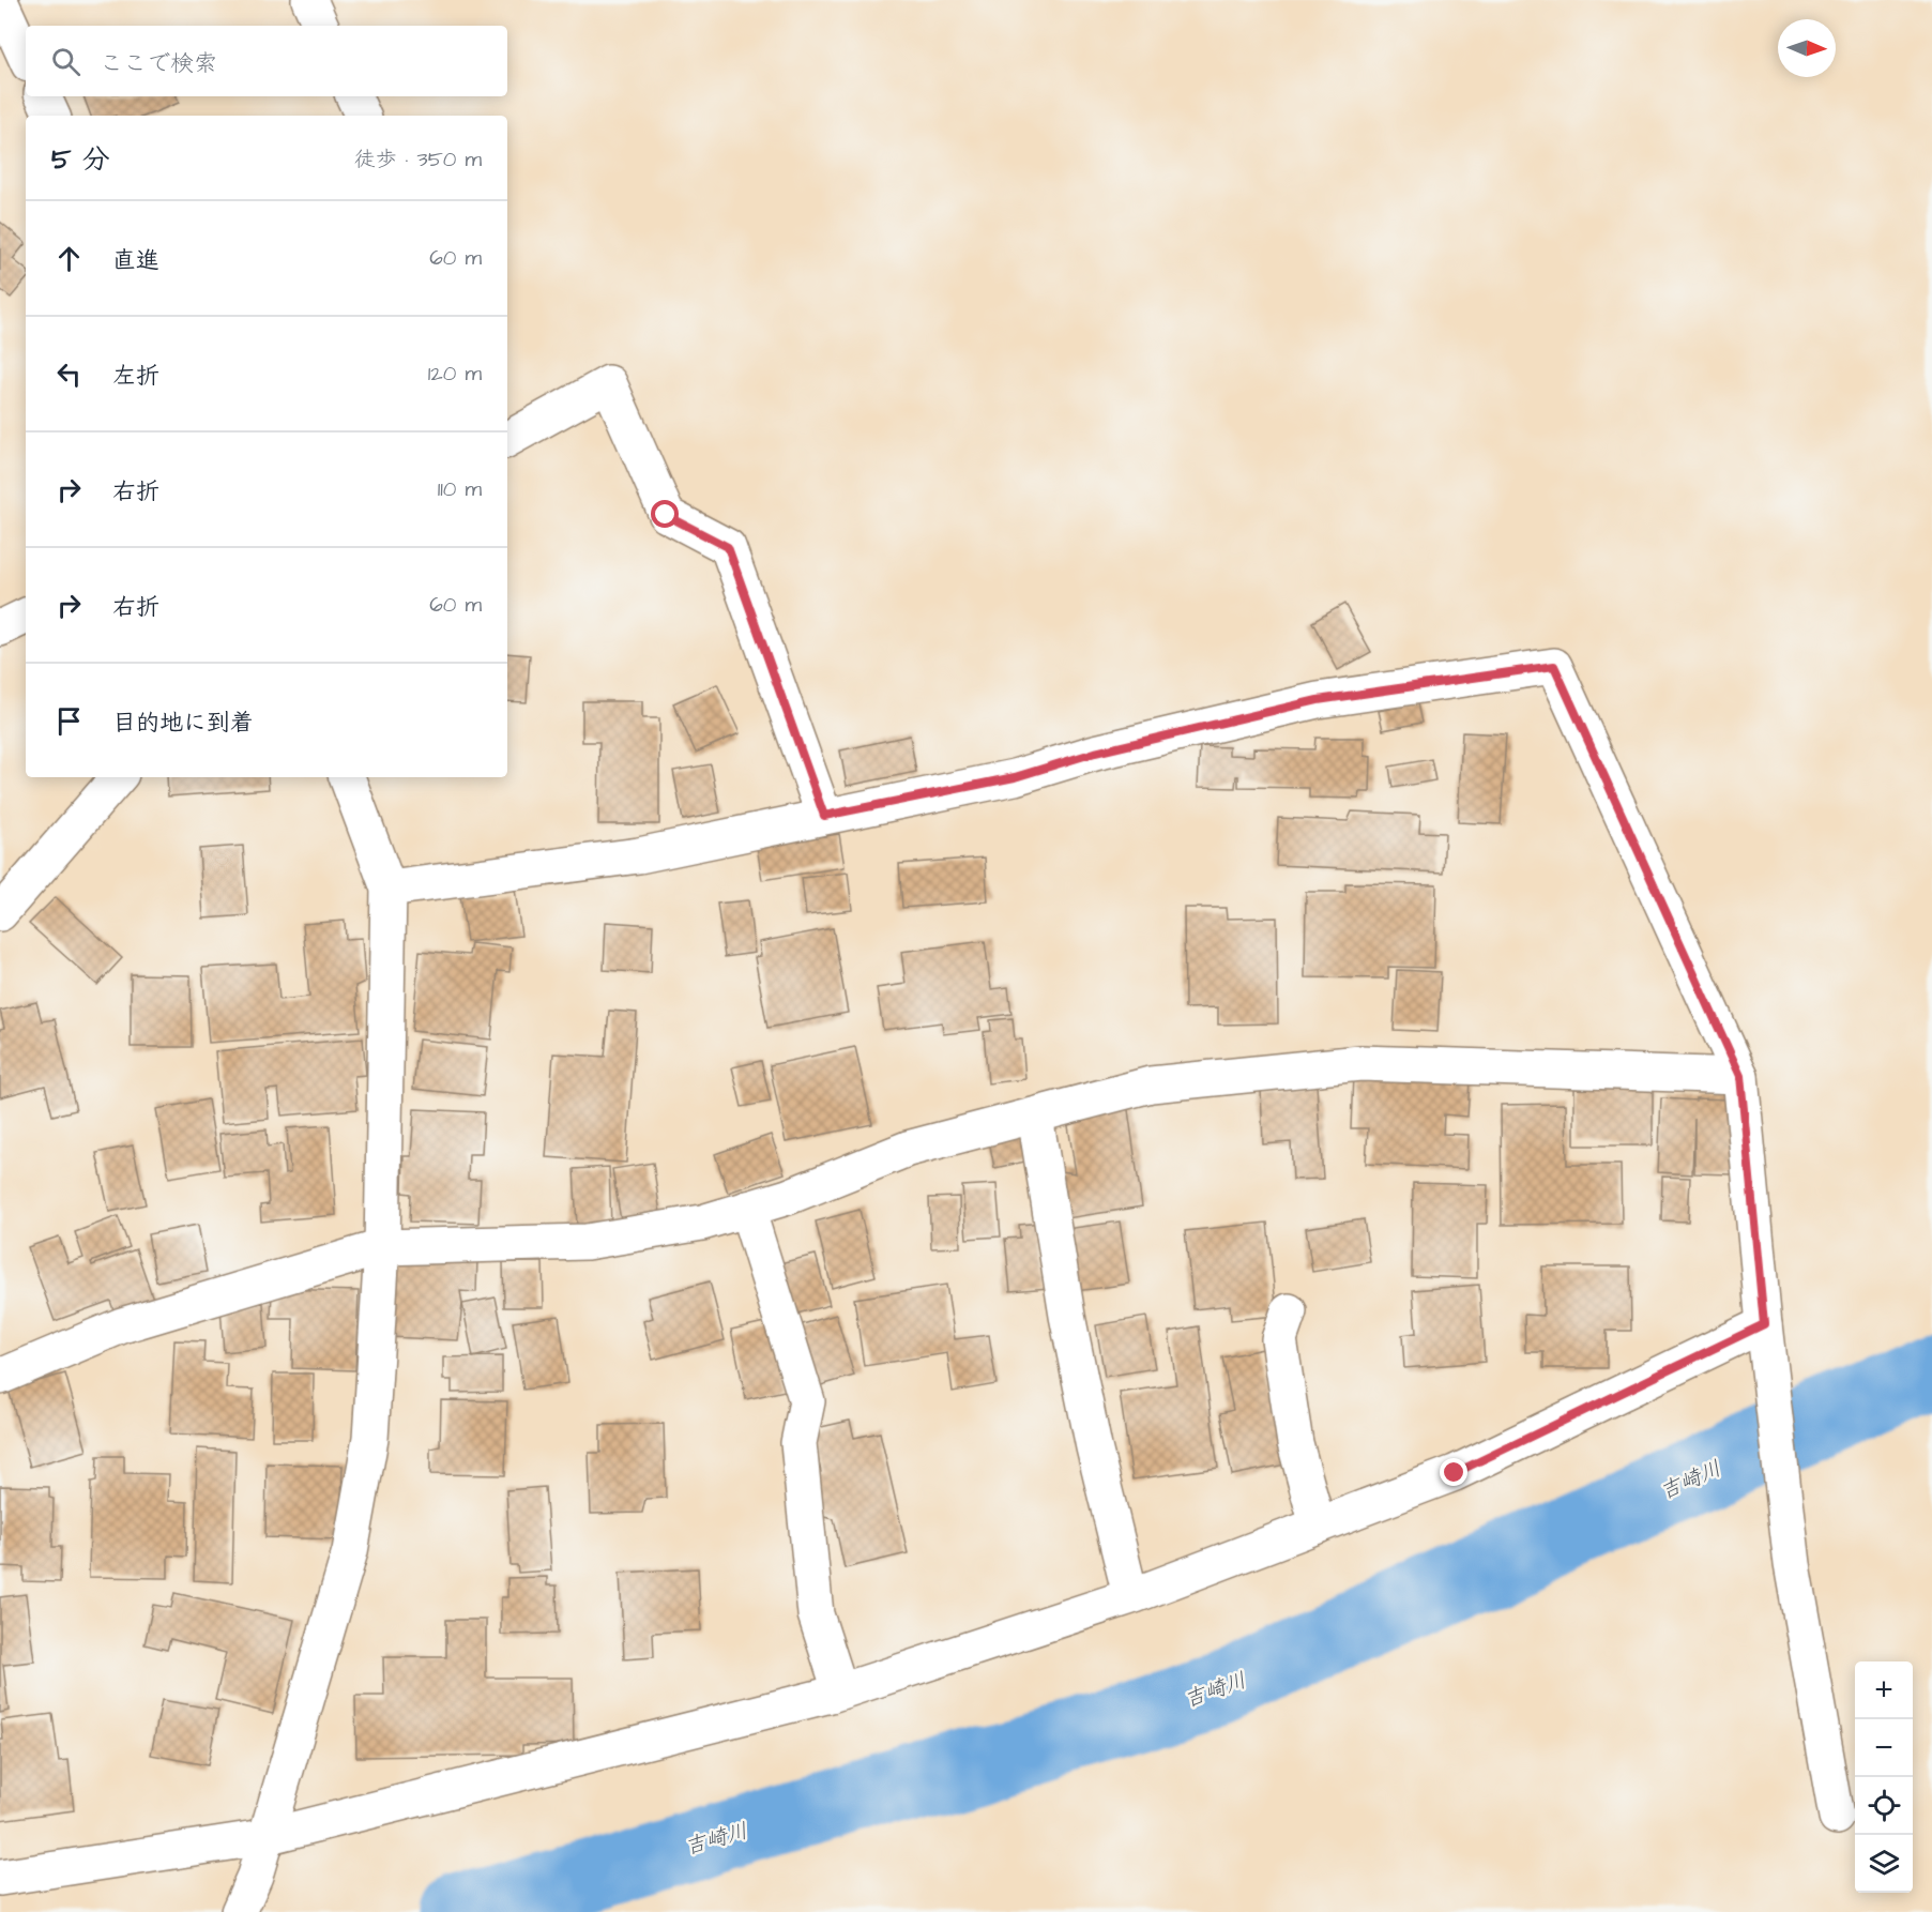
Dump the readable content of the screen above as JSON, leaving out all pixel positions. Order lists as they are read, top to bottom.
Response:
{
  "water": ["吉崎川"],
  "north": "right",
  "page": {
    "search": "ここで検索",
    "heading": ["5 分", "徒歩 · 350 m"],
    "list": [
      ["直進", "60 m"],
      ["左折", "120 m"],
      ["右折", "110 m"],
      ["右折", "60 m"],
      "目的地に到着"
    ],
    "map_buttons": ["+", "−"]
  }
}
